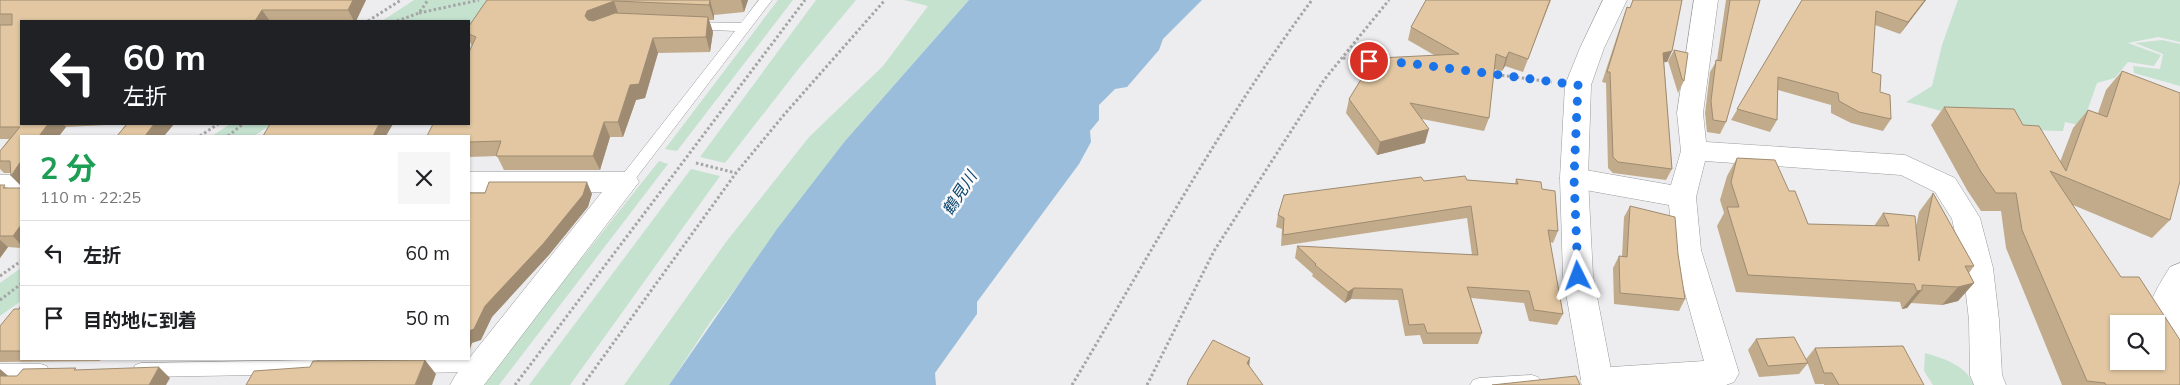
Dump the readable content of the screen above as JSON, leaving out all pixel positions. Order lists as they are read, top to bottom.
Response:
{
  "water": ["鶴見川"],
  "page": {
    "turn": ["60 m", "左折"],
    "heading": ["2 分", "110 m · 22:25"],
    "list": [
      {
        "name": "左折",
        "value": "60 m"
      },
      {
        "name": "目的地に到着",
        "value": "50 m"
      }
    ]
  }
}
